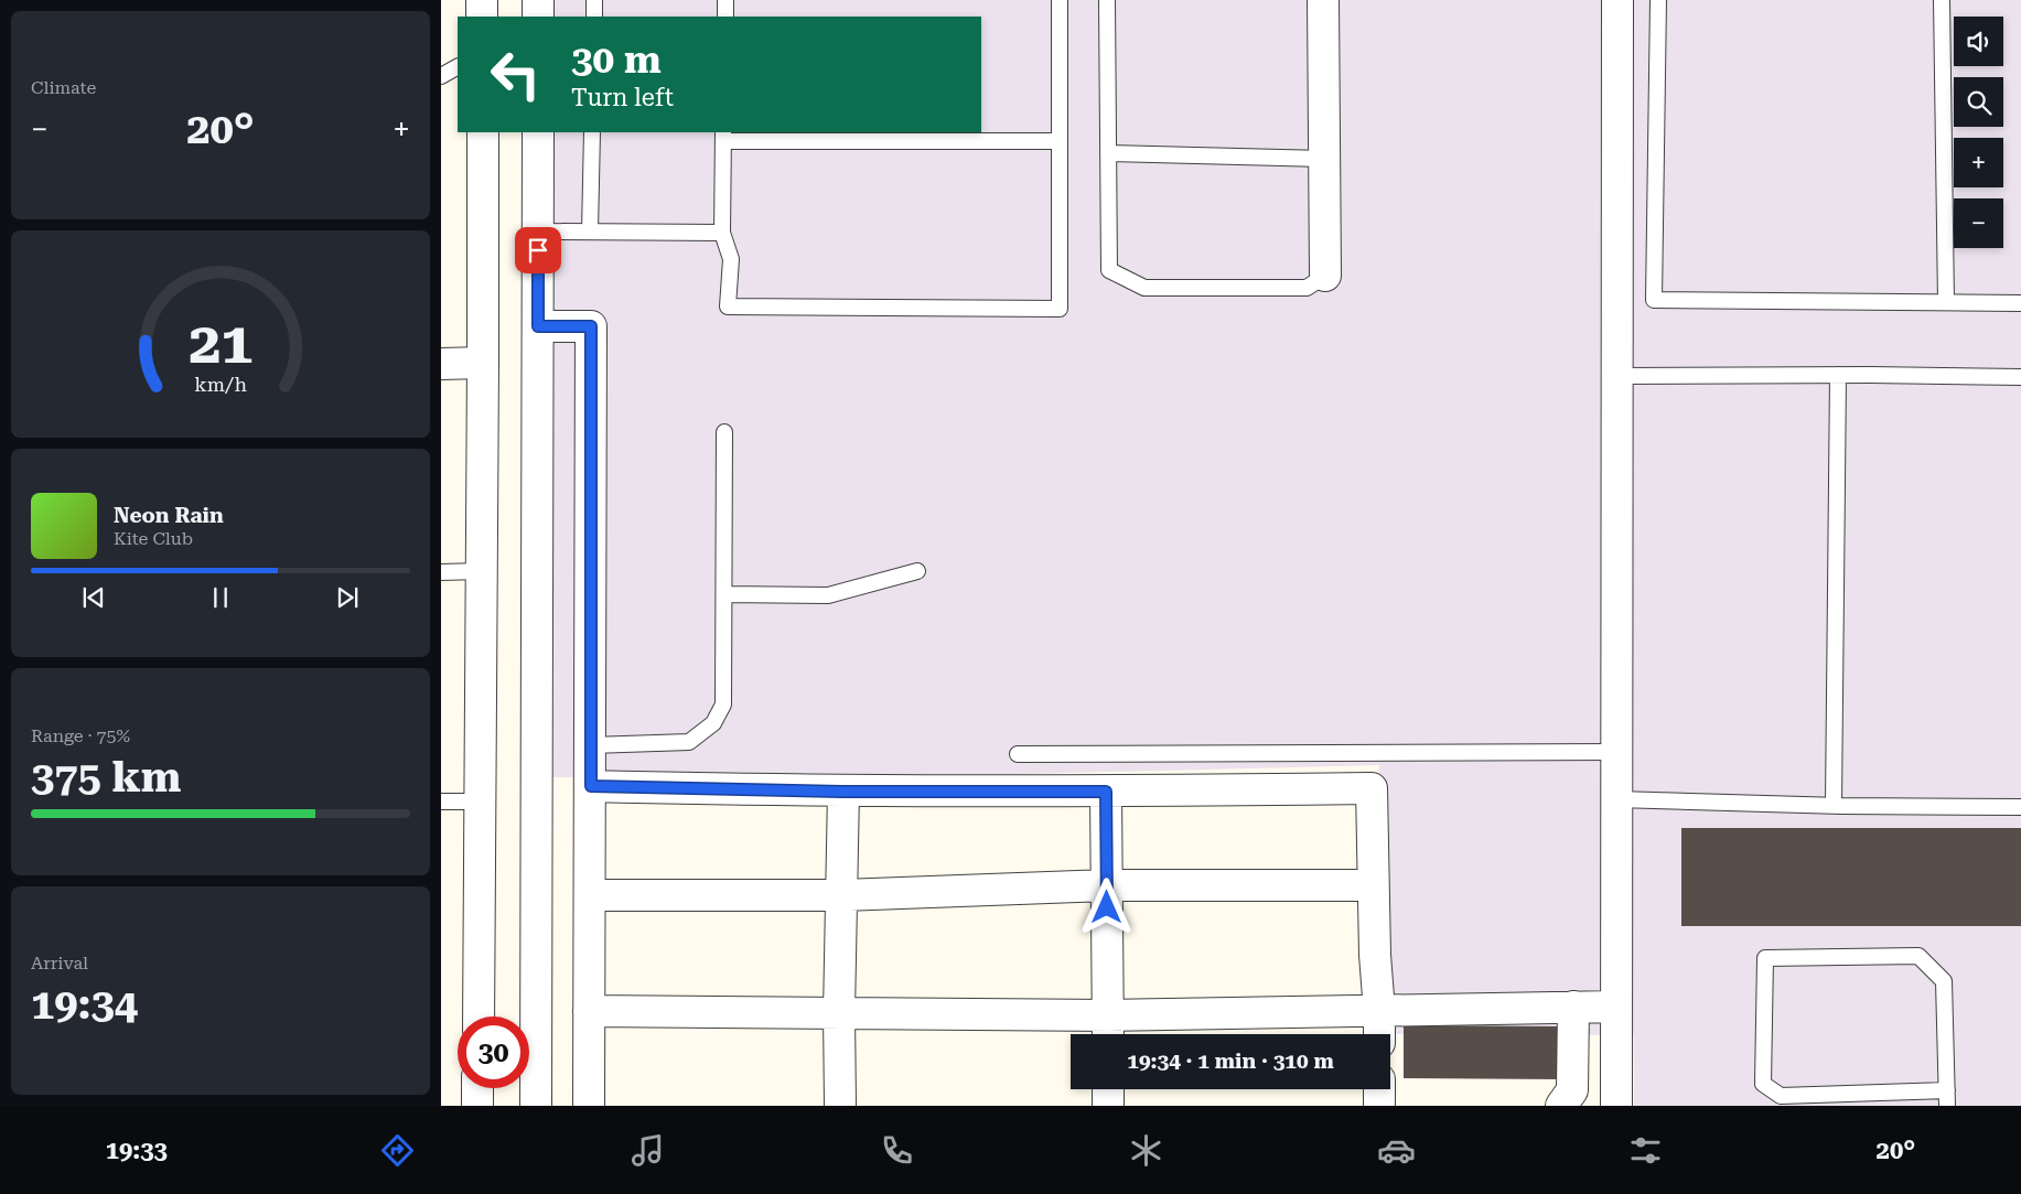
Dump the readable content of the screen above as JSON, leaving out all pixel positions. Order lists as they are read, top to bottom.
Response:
{
  "page": {
    "tile": [
      "Climate",
      ["Range · 75%", "375 km"],
      ["Arrival", "19:34"]
    ],
    "map_buttons": ["+", "−"],
    "turn": ["30 m", "Turn left"],
    "heat": ["−", "20°", "+"],
    "song": ["Neon Rain", "Kite Club"],
    "limit": "30",
    "trip": "19:34 · 1 min · 310 m",
    "tabs": ["19:33", "20°"],
    "gauge": ["21", "km/h"]
  }
}
